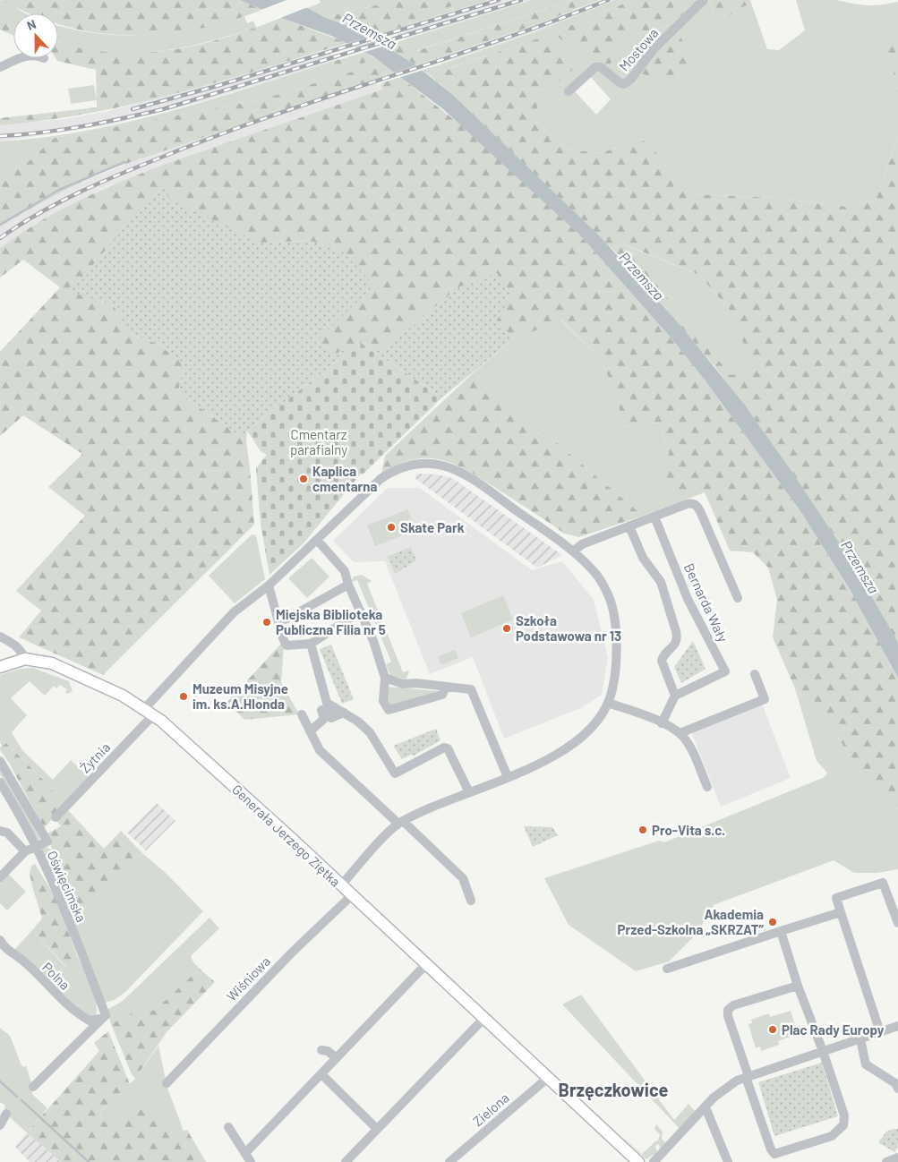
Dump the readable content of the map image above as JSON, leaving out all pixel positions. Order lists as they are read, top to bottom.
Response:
{
  "streets": {
    "main road": ["Generała Jerzego Ziętka"],
    "street": [
      "Mostowa",
      "Bernarda Wały",
      "Żytnia",
      "Oświęcimska",
      "Polna",
      "Wiśniowa",
      "Zielona"
    ]
  },
  "crossings": [
    ["Żytnia", "Generała Jerzego Ziętka"],
    ["Generała Jerzego Ziętka", "Wiśniowa"],
    ["Generała Jerzego Ziętka", "Zielona"],
    ["Oświęcimska", "Polna"]
  ],
  "districts": ["Brzęczkowice"],
  "water": ["Przemsza"],
  "parks": ["Cmentarz parafialny"],
  "places": [
    "Kaplica cmentarna",
    "Skate Park",
    "Miejska Biblioteka Publiczna Filia nr 5",
    "Szkoła Podstawowa nr 13",
    "Muzeum Misyjne im. ks.A.Hlonda",
    "Pro-Vita s.c.",
    "Akademia Przed-Szkolna „SKRZAT”",
    "Plac Rady Europy"
  ],
  "north": "top"
}
